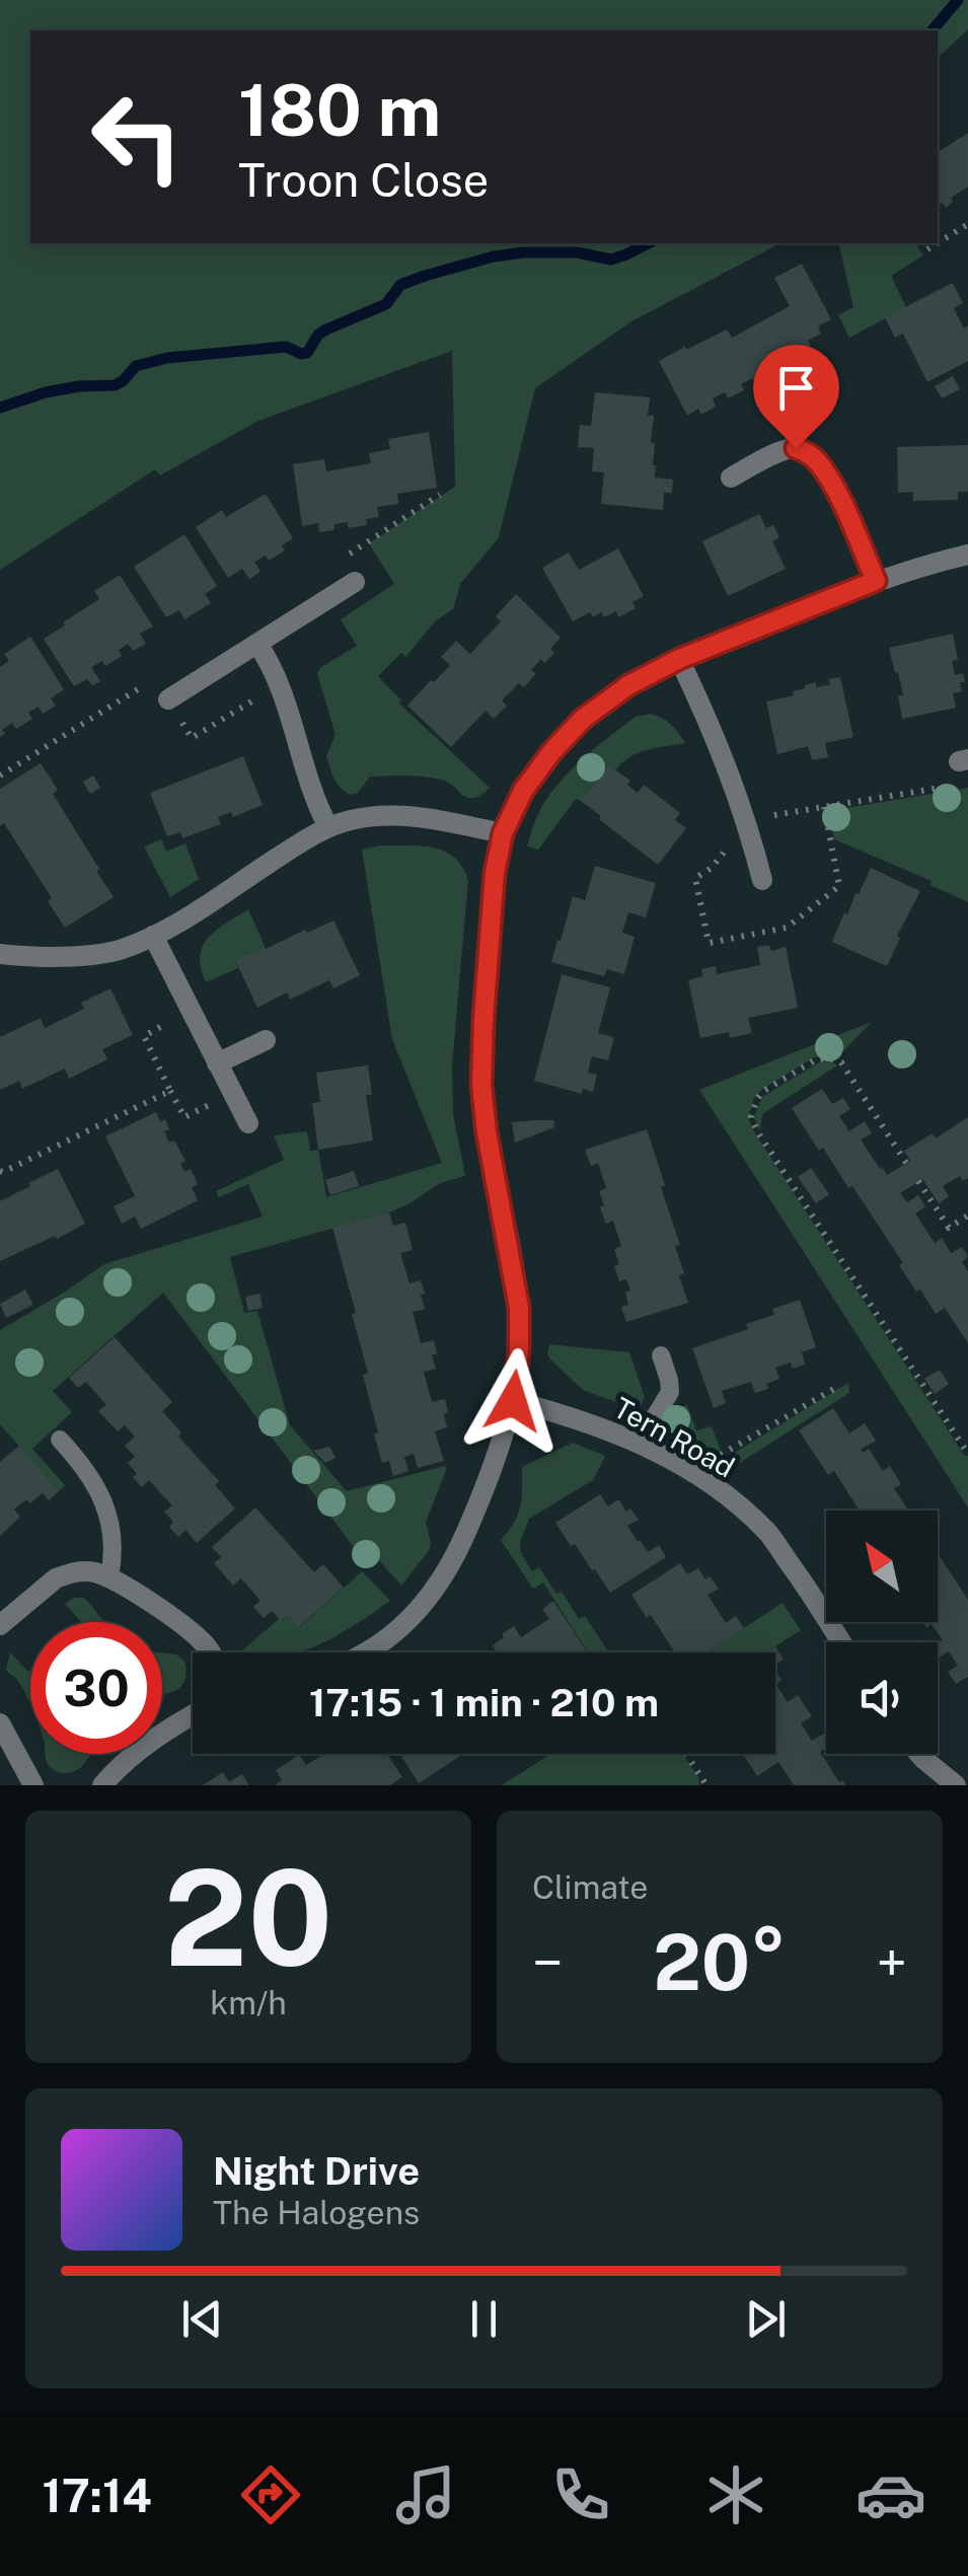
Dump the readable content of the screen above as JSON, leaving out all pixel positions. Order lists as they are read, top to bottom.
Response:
{
  "streets": {
    "street": ["Tern Road"]
  },
  "north": "top left",
  "page": {
    "turn": ["180 m", "Troon Close"],
    "limit": "30",
    "trip": "17:15 · 1 min · 210 m",
    "tile": [
      ["20", "km/h"],
      "Climate"
    ],
    "heat": ["−", "20°", "+"],
    "song": ["Night Drive", "The Halogens"],
    "tabs": "17:14"
  }
}
